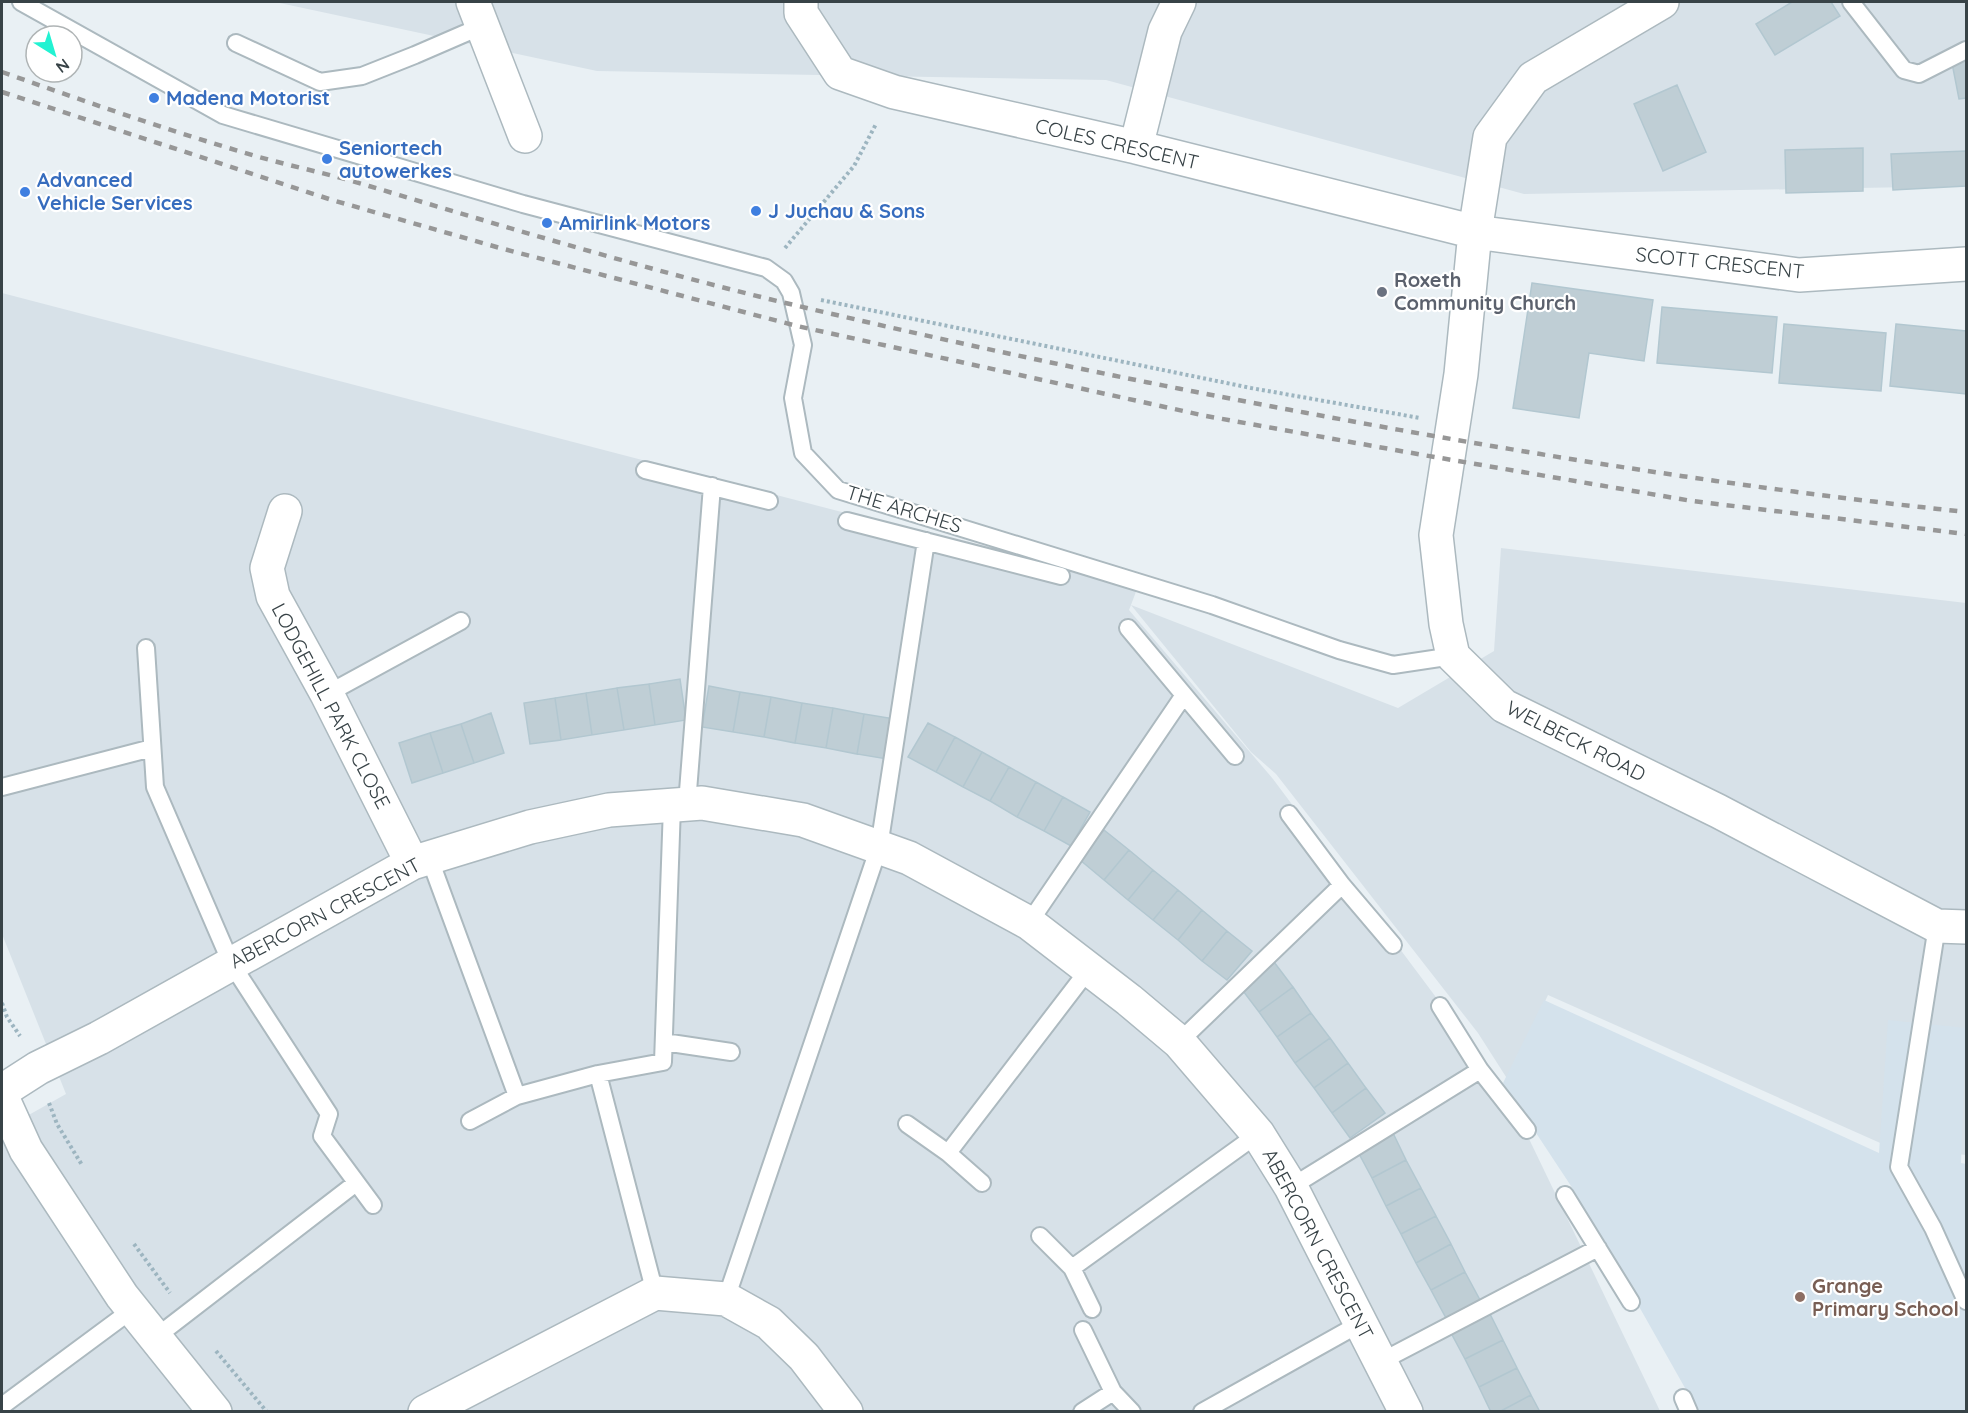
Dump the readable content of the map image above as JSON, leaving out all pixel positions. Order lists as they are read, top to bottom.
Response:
{
  "streets": {
    "street": [
      "COLES CRESCENT",
      "SCOTT CRESCENT",
      "LODGEHILL PARK CLOSE",
      "WELBECK ROAD",
      "ABERCORN CRESCENT"
    ],
    "lane": ["THE ARCHES"]
  },
  "crossings": [
    ["COLES CRESCENT", "SCOTT CRESCENT"],
    ["THE ARCHES", "WELBECK ROAD"],
    ["LODGEHILL PARK CLOSE", "ABERCORN CRESCENT"]
  ],
  "places": [
    "Madena Motorist",
    "Seniortech autowerkes",
    "Advanced Vehicle Services",
    "J Juchau & Sons",
    "Amirlink Motors",
    "Roxeth Community Church",
    "Grange Primary School"
  ],
  "north": "bottom right"
}
